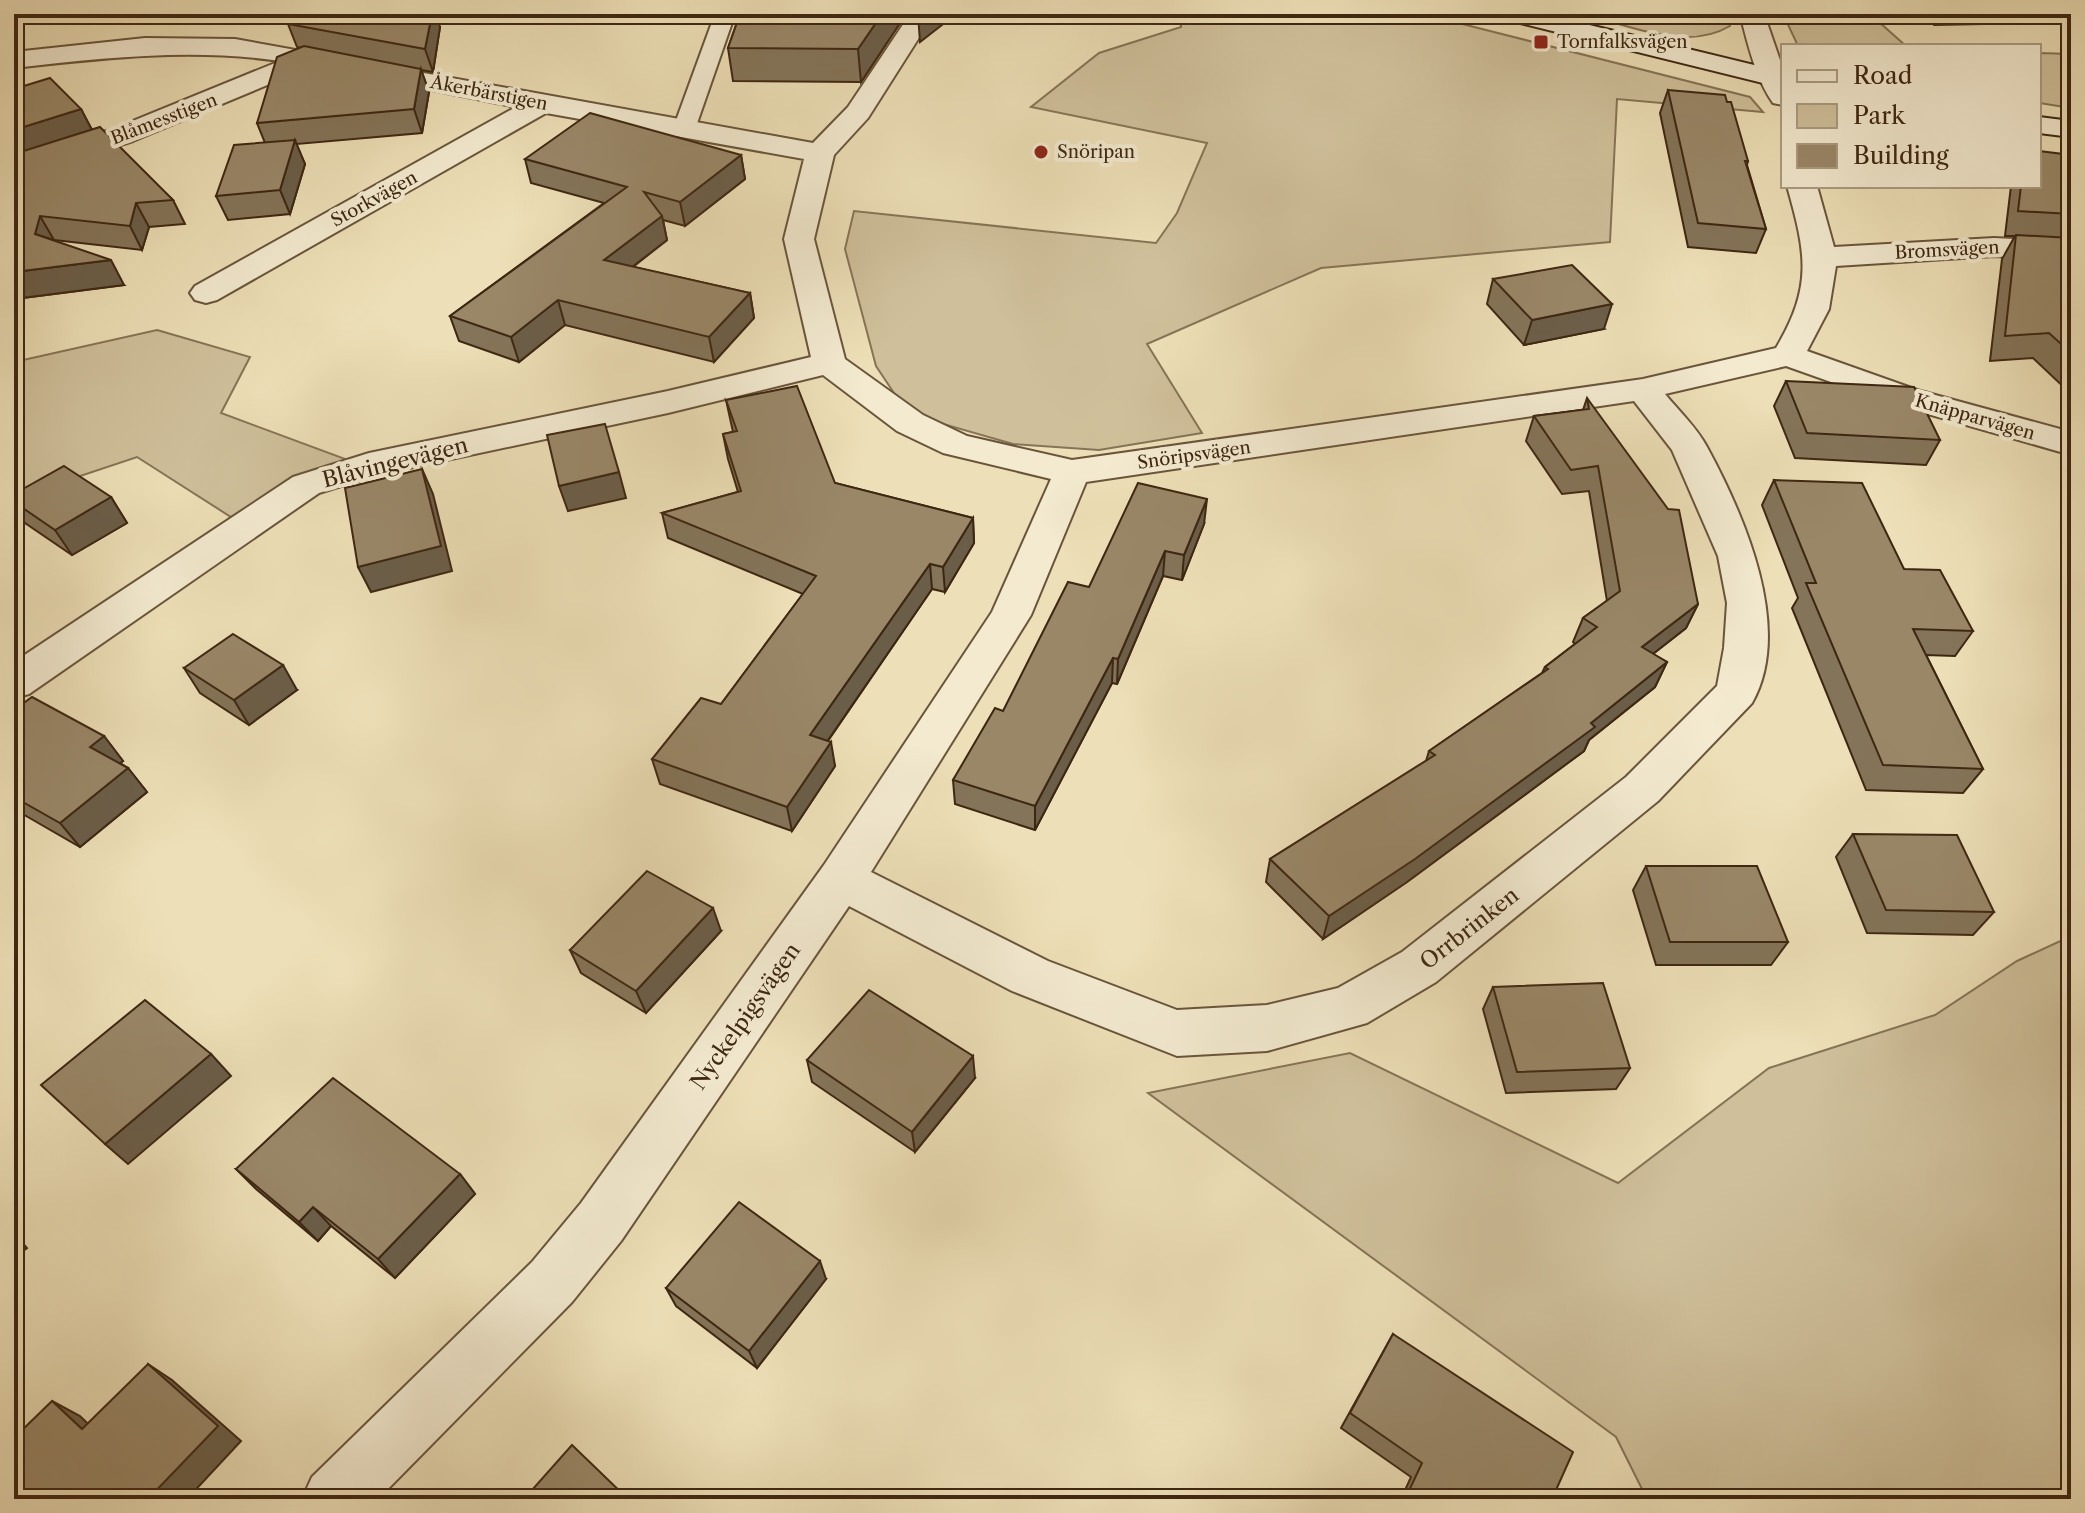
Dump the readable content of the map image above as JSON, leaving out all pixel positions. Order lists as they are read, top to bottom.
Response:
{
  "streets": {
    "street": [
      "Åkerbärstigen",
      "Blåmesstigen",
      "Storkvägen",
      "Bromsvägen",
      "Knäpparvägen",
      "Snöripsvägen",
      "Blåvingevägen",
      "Orrbrinken",
      "Nyckelpigsvägen"
    ]
  },
  "crossings": [
    ["Åkerbärstigen", "Blåmesstigen"],
    ["Åkerbärstigen", "Storkvägen"],
    ["Knäpparvägen", "Snöripsvägen"],
    ["Snöripsvägen", "Blåvingevägen"],
    ["Snöripsvägen", "Orrbrinken"],
    ["Snöripsvägen", "Nyckelpigsvägen"],
    ["Orrbrinken", "Nyckelpigsvägen"]
  ],
  "places": {
    "transit": ["Tornfalksvägen"],
    "other": ["Snöripan"]
  },
  "legend": ["Road", "Park", "Building"]
}
